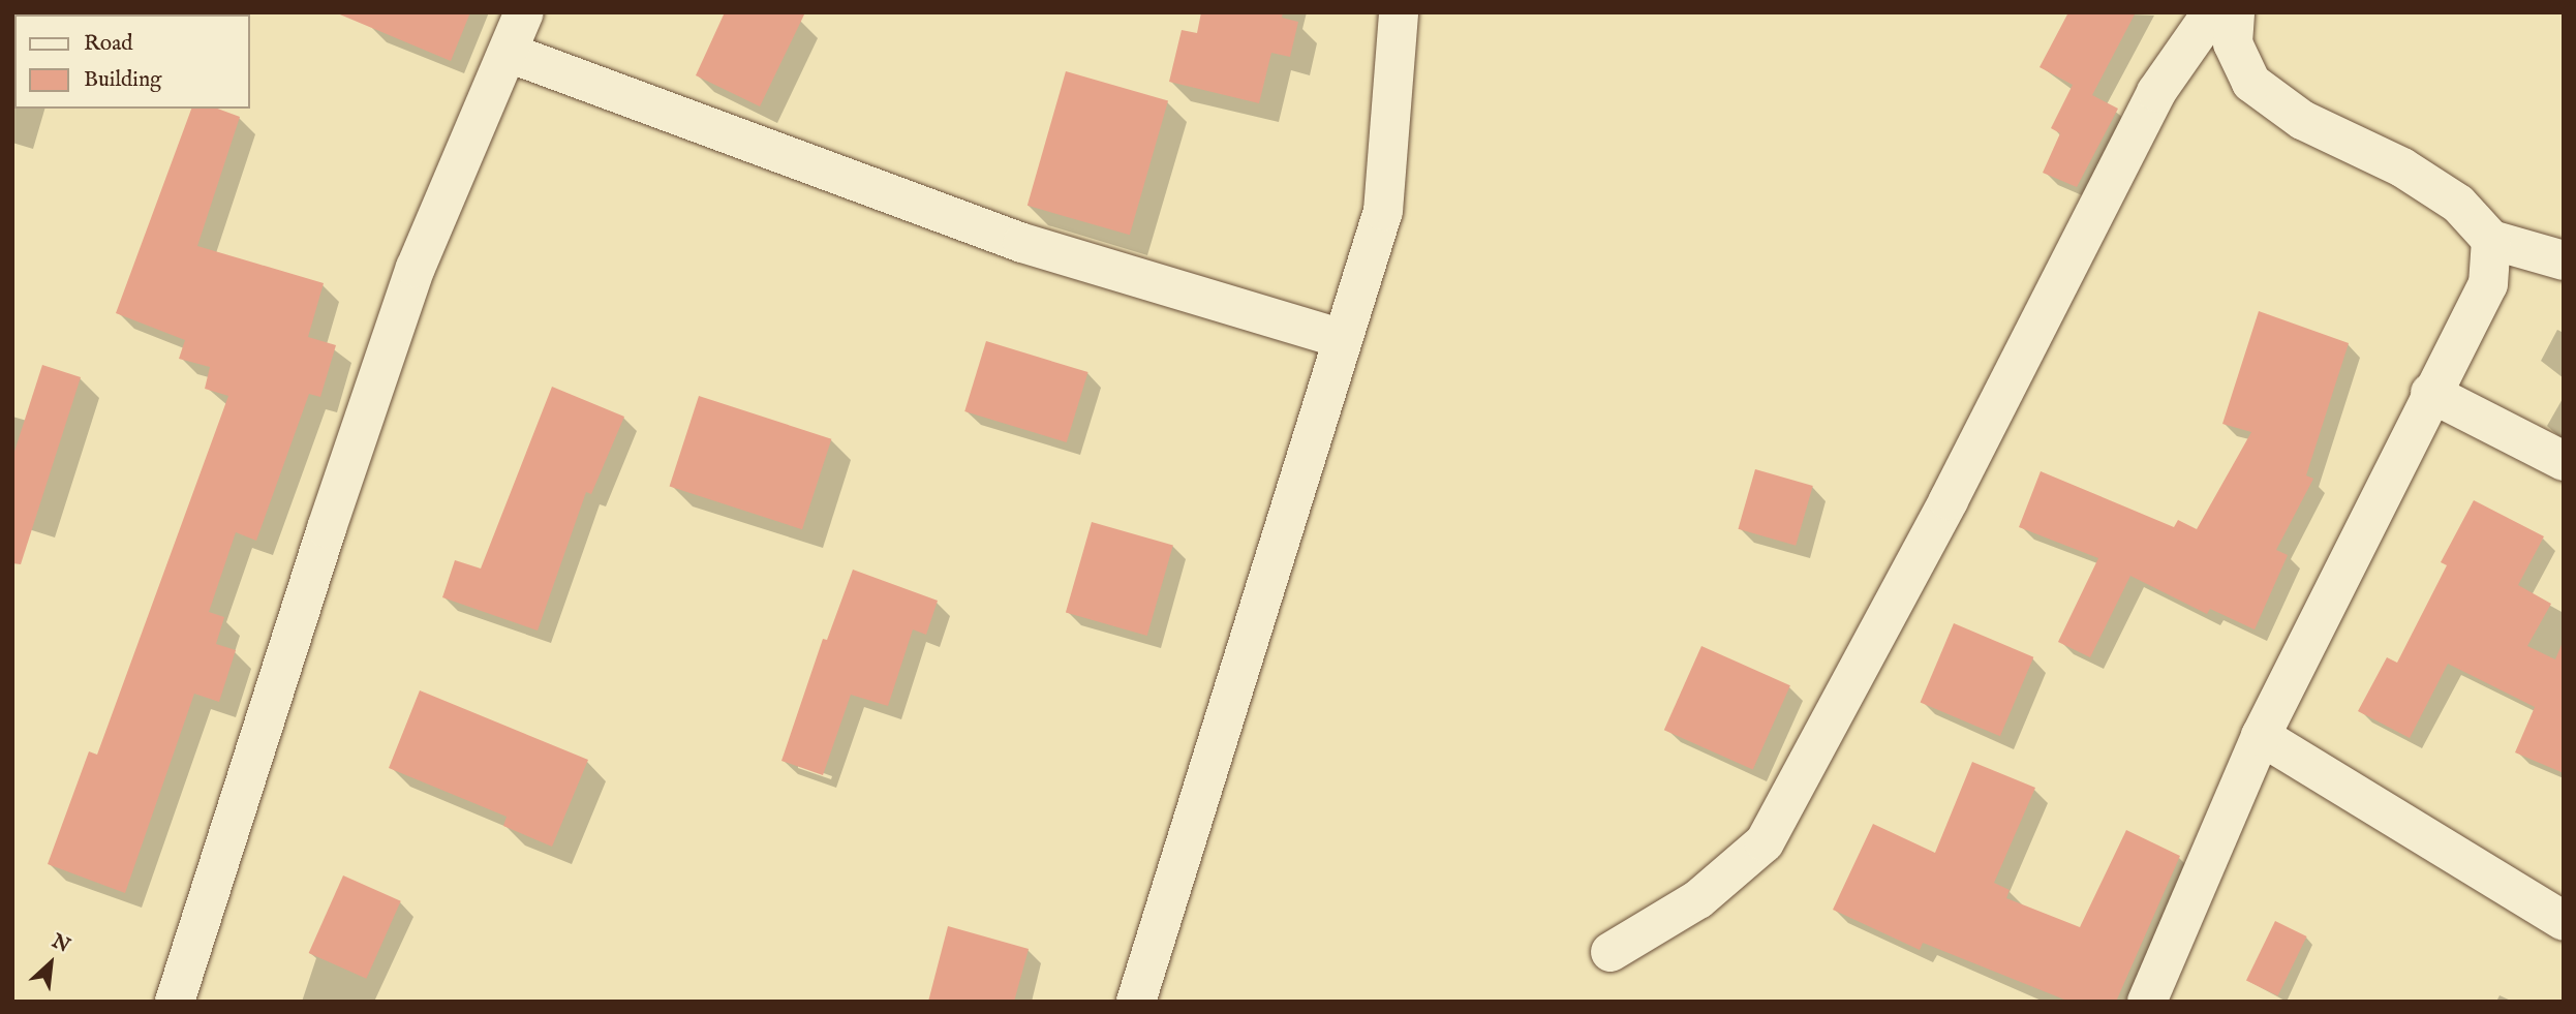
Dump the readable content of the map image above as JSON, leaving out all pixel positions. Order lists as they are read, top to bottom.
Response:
{
  "legend": ["Road", "Building"],
  "north": "top right"
}
